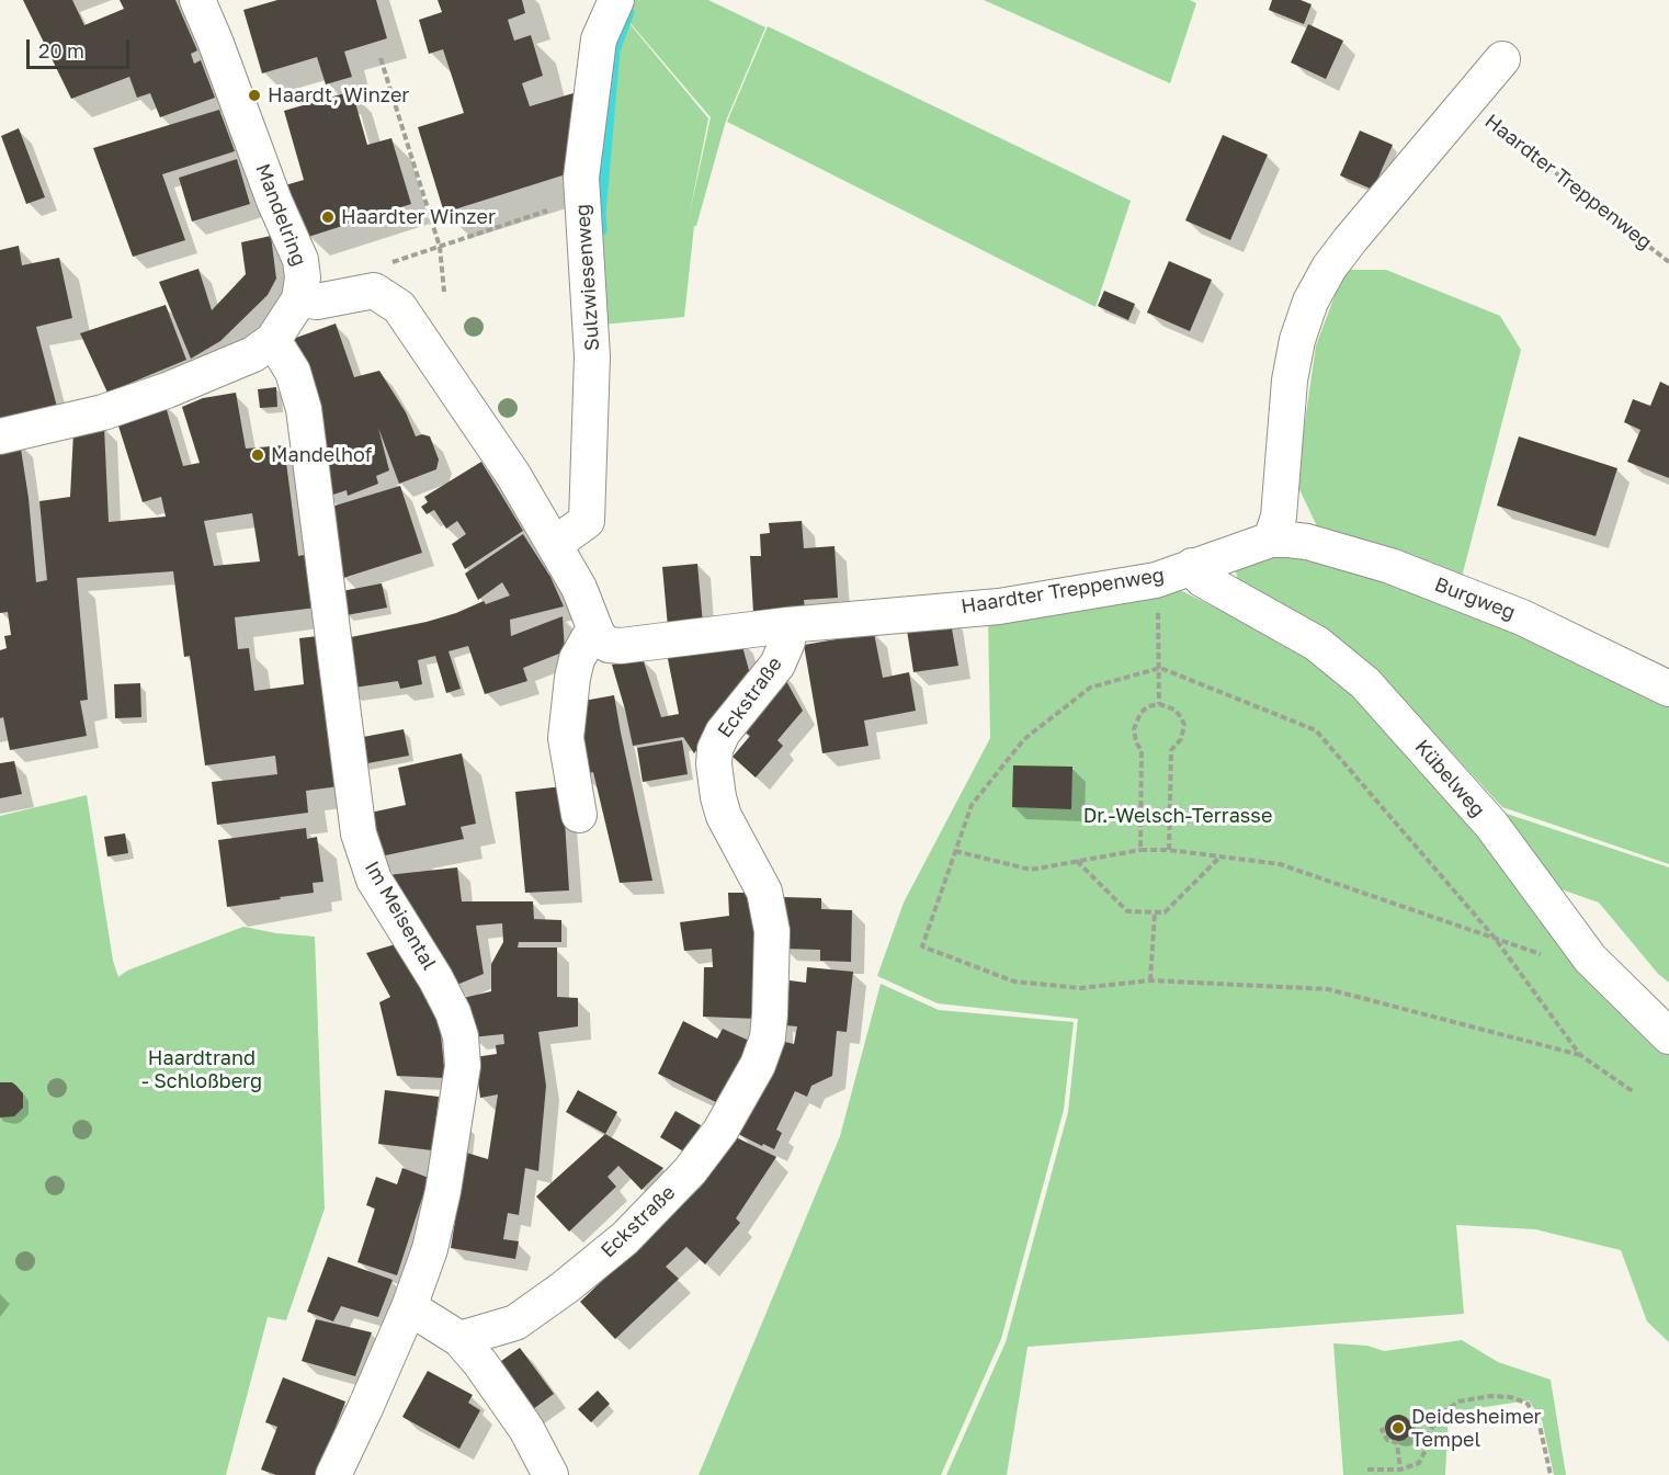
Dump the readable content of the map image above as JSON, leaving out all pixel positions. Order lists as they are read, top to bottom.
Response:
{
  "streets": {
    "street": [
      "Haardter Treppenweg",
      "Mandelring",
      "Sulzwiesenweg",
      "Burgweg",
      "Eckstraße",
      "Kübelweg",
      "Im Meisental"
    ]
  },
  "crossings": [
    ["Haardter Treppenweg", "Burgweg"],
    ["Haardter Treppenweg", "Eckstraße"],
    ["Haardter Treppenweg", "Kübelweg"],
    ["Mandelring", "Im Meisental"]
  ],
  "parks": ["Dr.-Welsch-Terrasse", "Haardtrand - Schloßberg"],
  "places": [
    "Haardt, Winzer",
    "Haardter Winzer",
    "Mandelhof",
    "Deidesheimer Tempel"
  ],
  "scale_bar": "20 m"
}
